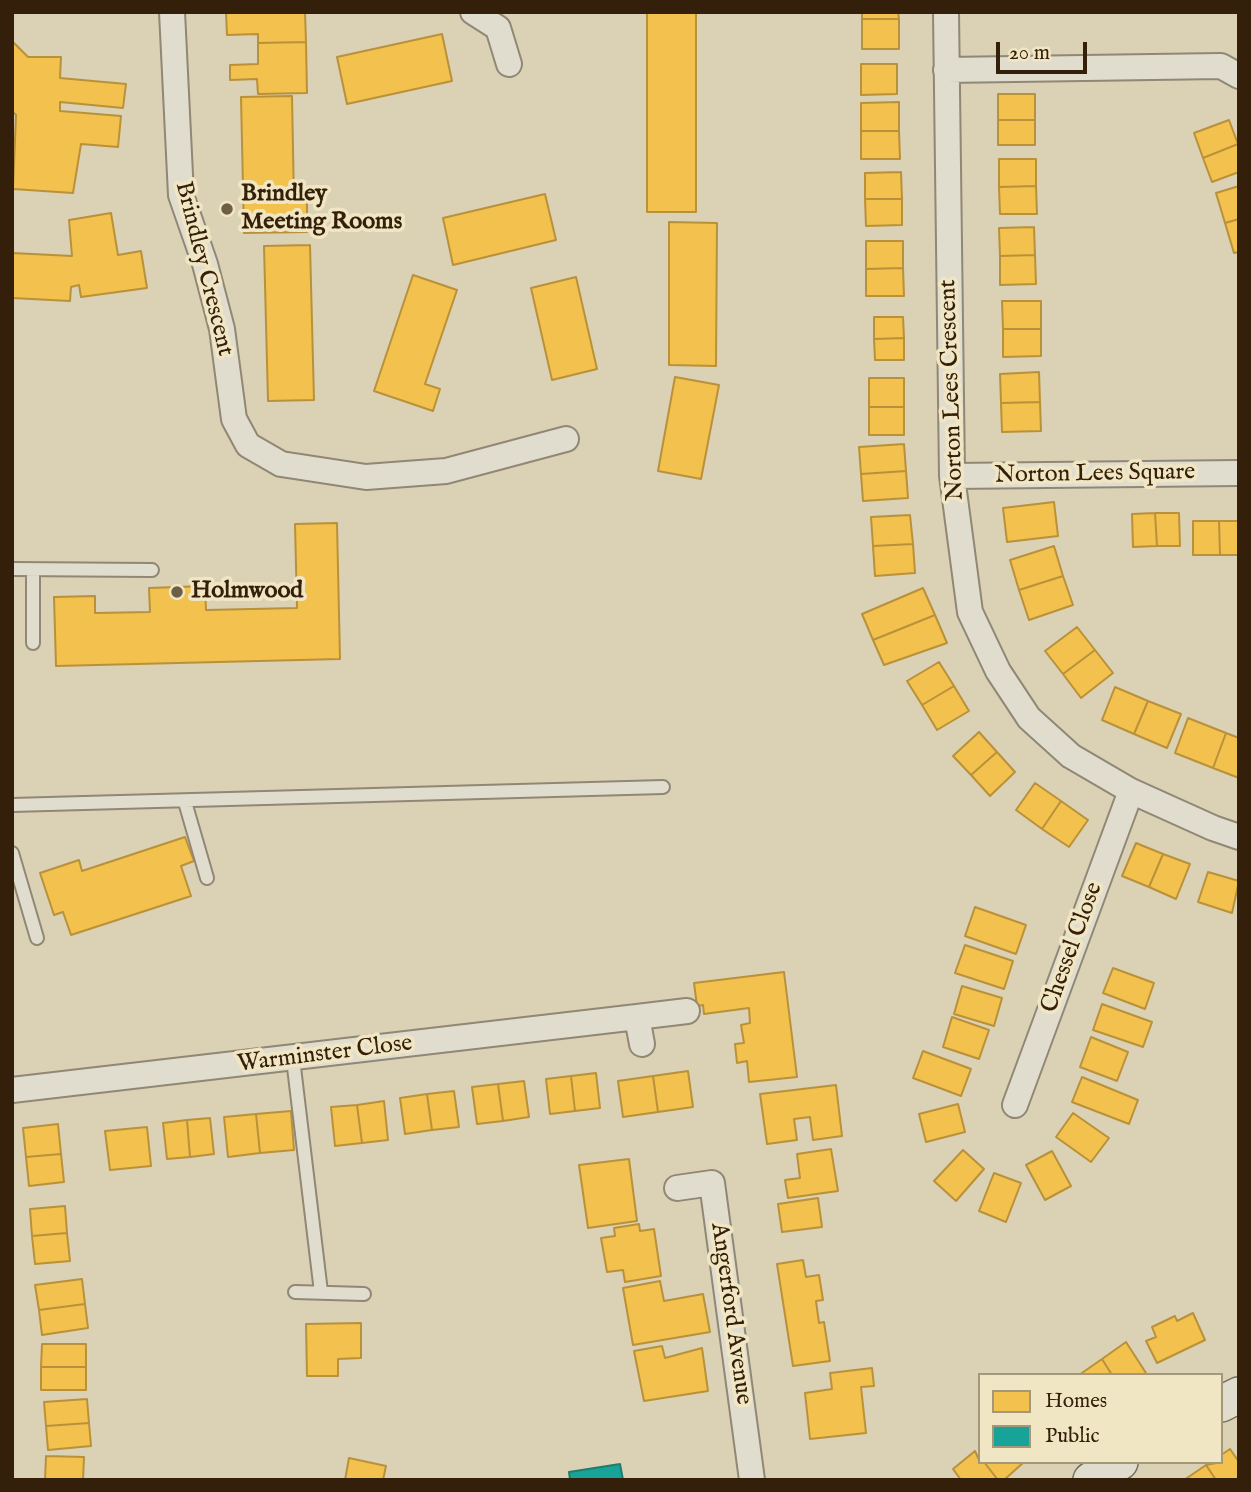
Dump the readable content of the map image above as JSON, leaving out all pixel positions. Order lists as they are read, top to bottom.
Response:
{
  "streets": {
    "street": [
      "Brindley Crescent",
      "Norton Lees Crescent",
      "Norton Lees Square",
      "Chessel Close",
      "Warminster Close",
      "Angerford Avenue"
    ]
  },
  "crossings": [
    ["Norton Lees Crescent", "Norton Lees Square"],
    ["Norton Lees Crescent", "Chessel Close"]
  ],
  "places": ["Brindley Meeting Rooms", "Holmwood"],
  "legend": ["Homes", "Public"],
  "scale_bar": "20 m"
}
